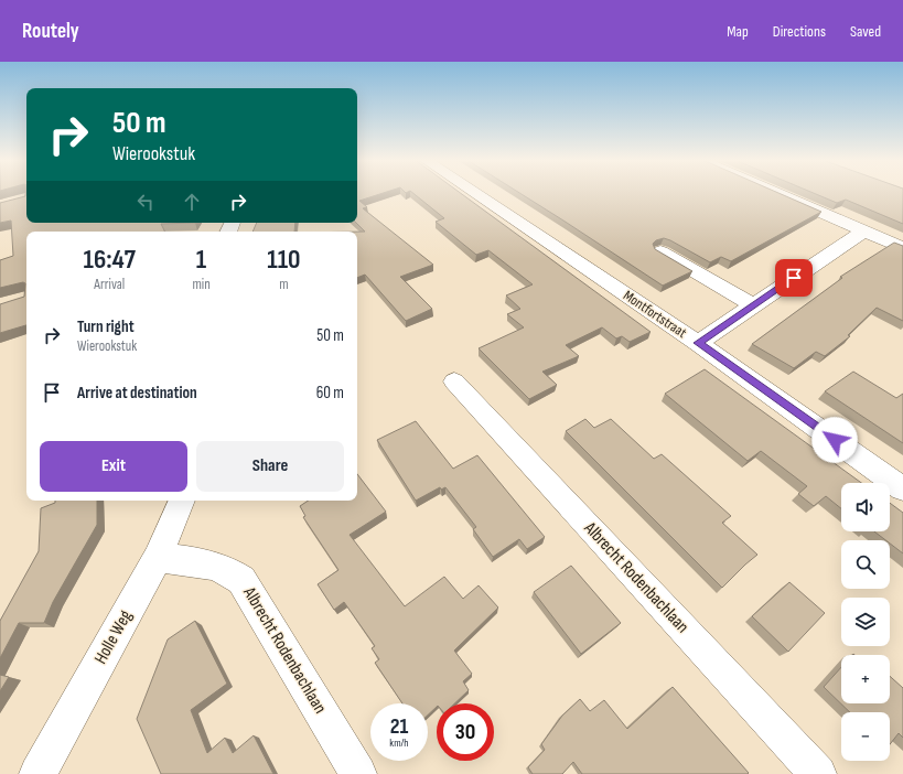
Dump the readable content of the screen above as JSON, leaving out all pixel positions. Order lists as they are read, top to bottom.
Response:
{
  "streets": {
    "street": ["Montfortstraat", "Albrecht Rodenbachlaan", "Holle Weg"]
  },
  "crossings": [
    ["Albrecht Rodenbachlaan", "Holle Weg"]
  ],
  "page": {
    "header": "Routely",
    "nav": ["Map", "Directions", "Saved"],
    "turn": ["50 m", "Wierookstuk"],
    "eta": [
      "16:47",
      "Arrival",
      "1",
      "min",
      "110",
      "m"
    ],
    "list": [
      {
        "name": "Turn right",
        "note": "Wierookstuk",
        "value": "50 m"
      },
      {
        "name": "Arrive at destination",
        "value": "60 m"
      }
    ],
    "buttons": ["Exit", "Share"],
    "map_buttons": ["+", "−"],
    "speed": "21 km/h",
    "limit": "30"
  }
}
